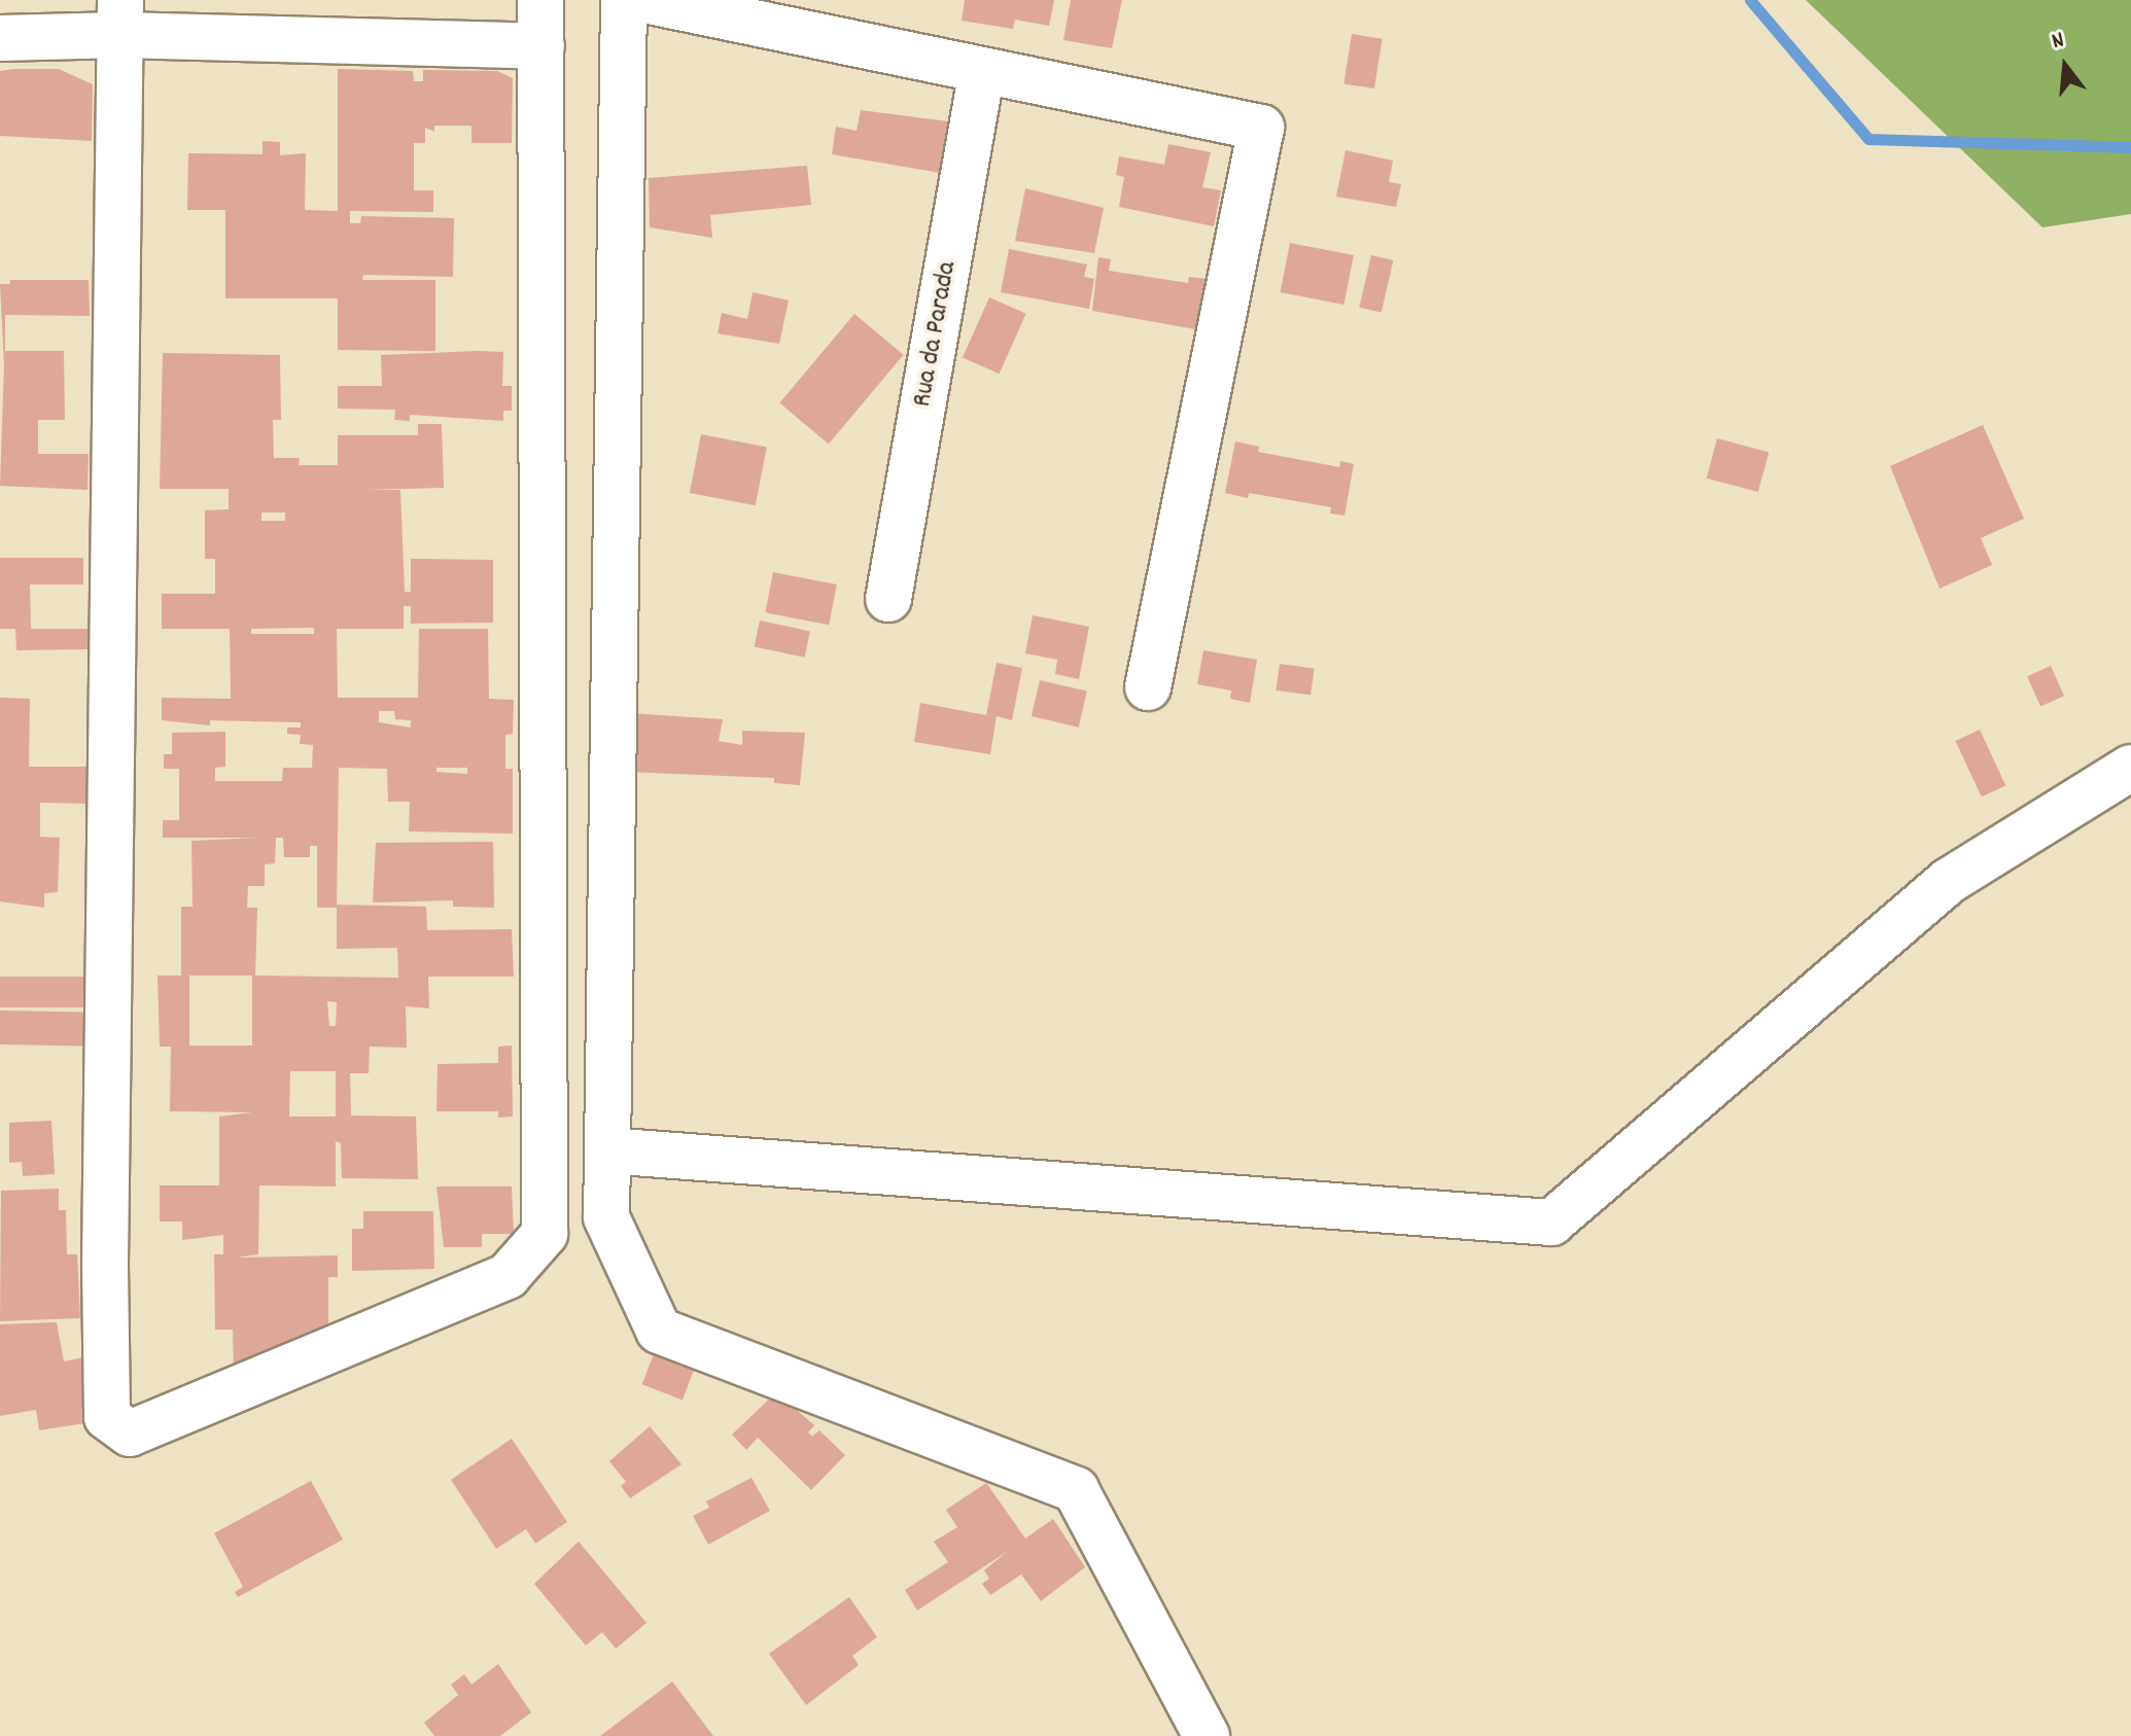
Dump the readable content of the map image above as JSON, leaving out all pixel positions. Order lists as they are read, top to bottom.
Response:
{
  "streets": {
    "street": ["Rua da Parada"]
  },
  "north": "top"
}
